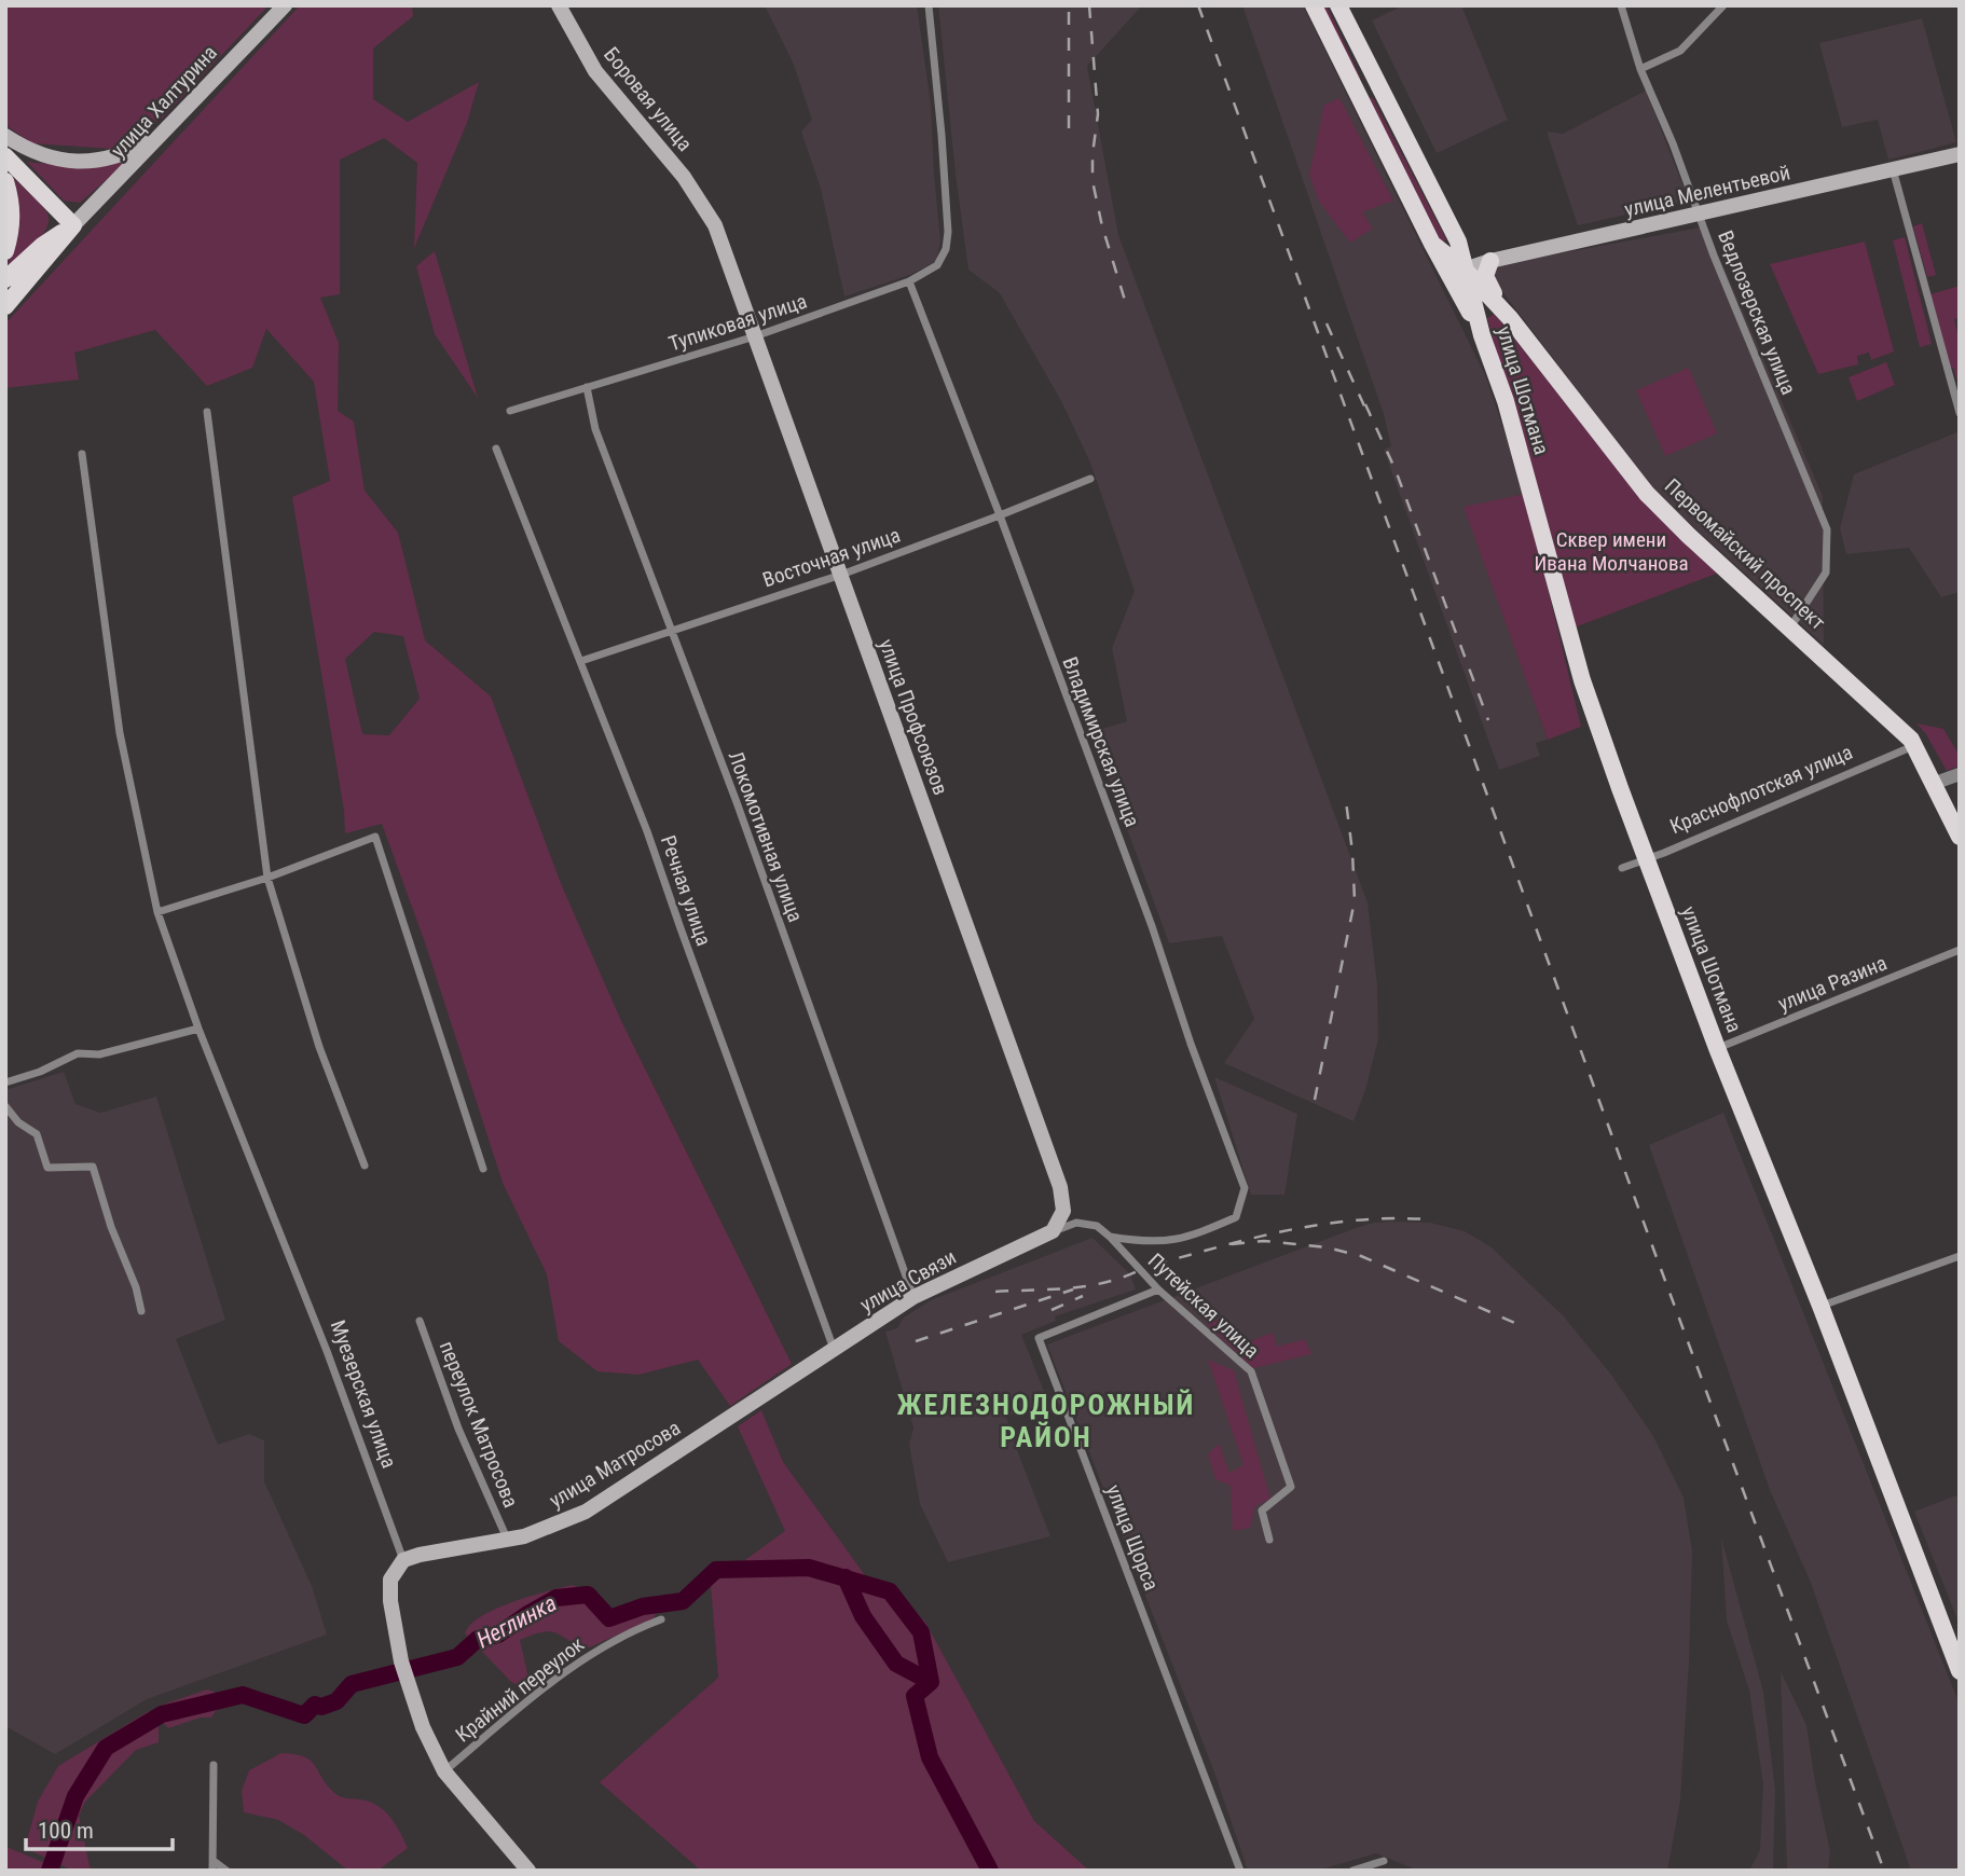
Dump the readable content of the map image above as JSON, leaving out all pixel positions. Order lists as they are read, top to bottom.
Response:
{
  "streets": {
    "main road": [
      "Боровая улица",
      "улица Халтурина",
      "улица Мелентьевой",
      "улица Шотмана",
      "Первомайский проспект",
      "улица Профсоюзов",
      "улица Связи",
      "улица Матросова"
    ],
    "street": [
      "Ведлозерская улица",
      "Тупиковая улица",
      "Восточная улица",
      "Владимирская улица",
      "Краснофлотская улица",
      "Локомотивная улица",
      "Речная улица",
      "улица Разина",
      "Путейская улица",
      "Муезерская улица",
      "переулок Матросова",
      "улица Щорса",
      "Крайний переулок"
    ]
  },
  "crossings": [
    ["Боровая улица", "улица Профсоюзов"],
    ["улица Мелентьевой", "Ведлозерская улица"],
    ["улица Мелентьевой", "улица Шотмана"],
    ["улица Мелентьевой", "Первомайский проспект"],
    ["Ведлозерская улица", "Первомайский проспект"],
    ["Тупиковая улица", "улица Профсоюзов"],
    ["Тупиковая улица", "Владимирская улица"],
    ["Тупиковая улица", "Локомотивная улица"],
    ["улица Шотмана", "Первомайский проспект"],
    ["улица Шотмана", "Краснофлотская улица"],
    ["улица Шотмана", "улица Разина"],
    ["Первомайский проспект", "Краснофлотская улица"],
    ["Восточная улица", "улица Профсоюзов"],
    ["Восточная улица", "Владимирская улица"],
    ["Восточная улица", "Локомотивная улица"],
    ["Восточная улица", "Речная улица"],
    ["улица Профсоюзов", "улица Связи"],
    ["улица Профсоюзов", "Путейская улица"],
    ["Владимирская улица", "Путейская улица"],
    ["Локомотивная улица", "улица Связи"],
    ["Речная улица", "улица Связи"],
    ["улица Связи", "Путейская улица"],
    ["улица Связи", "улица Матросова"],
    ["Путейская улица", "улица Щорса"],
    ["Муезерская улица", "улица Матросова"],
    ["переулок Матросова", "улица Матросова"]
  ],
  "districts": ["ЖЕЛЕЗНОДОРОЖНЫЙ РАЙОН"],
  "water": ["Неглинка"],
  "parks": ["Сквер имени Ивана Молчанова"],
  "scale_bar": "100 m"
}
